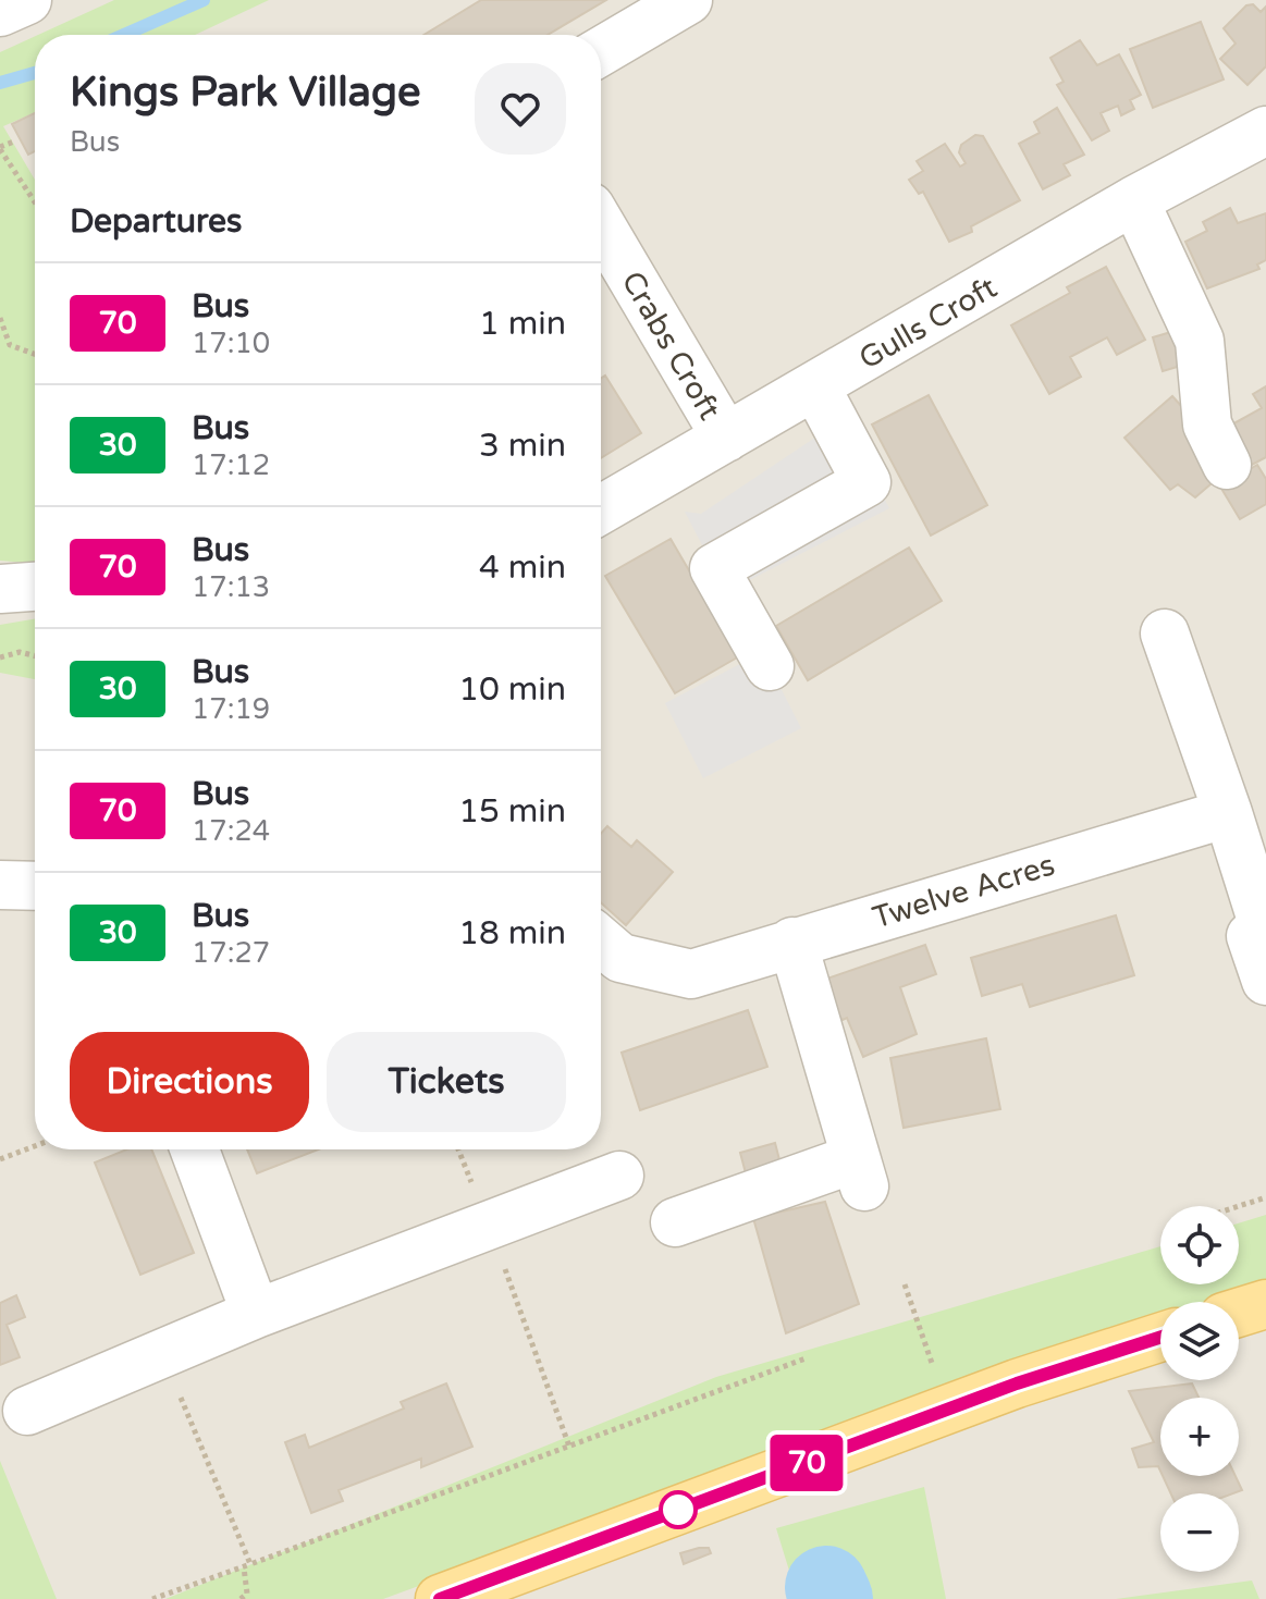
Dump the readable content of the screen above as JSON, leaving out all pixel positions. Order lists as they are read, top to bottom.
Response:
{
  "streets": {
    "street": ["Gulls Croft", "Crabs Croft", "Twelve Acres"]
  },
  "crossings": [
    ["Gulls Croft", "Crabs Croft"]
  ],
  "lines": ["bus line 70"],
  "page": {
    "on_map": "70",
    "heading": [
      ["Kings Park Village", "Bus"],
      "Departures"
    ],
    "list": [
      {
        "mark": "70",
        "name": "Bus",
        "note": "17:10",
        "value": "1 min"
      },
      {
        "mark": "30",
        "name": "Bus",
        "note": "17:12",
        "value": "3 min"
      },
      {
        "mark": "70",
        "name": "Bus",
        "note": "17:13",
        "value": "4 min"
      },
      {
        "mark": "30",
        "name": "Bus",
        "note": "17:19",
        "value": "10 min"
      },
      {
        "mark": "70",
        "name": "Bus",
        "note": "17:24",
        "value": "15 min"
      },
      {
        "mark": "30",
        "name": "Bus",
        "note": "17:27",
        "value": "18 min"
      }
    ],
    "buttons": ["Directions", "Tickets"],
    "map_buttons": ["+", "−"]
  }
}
